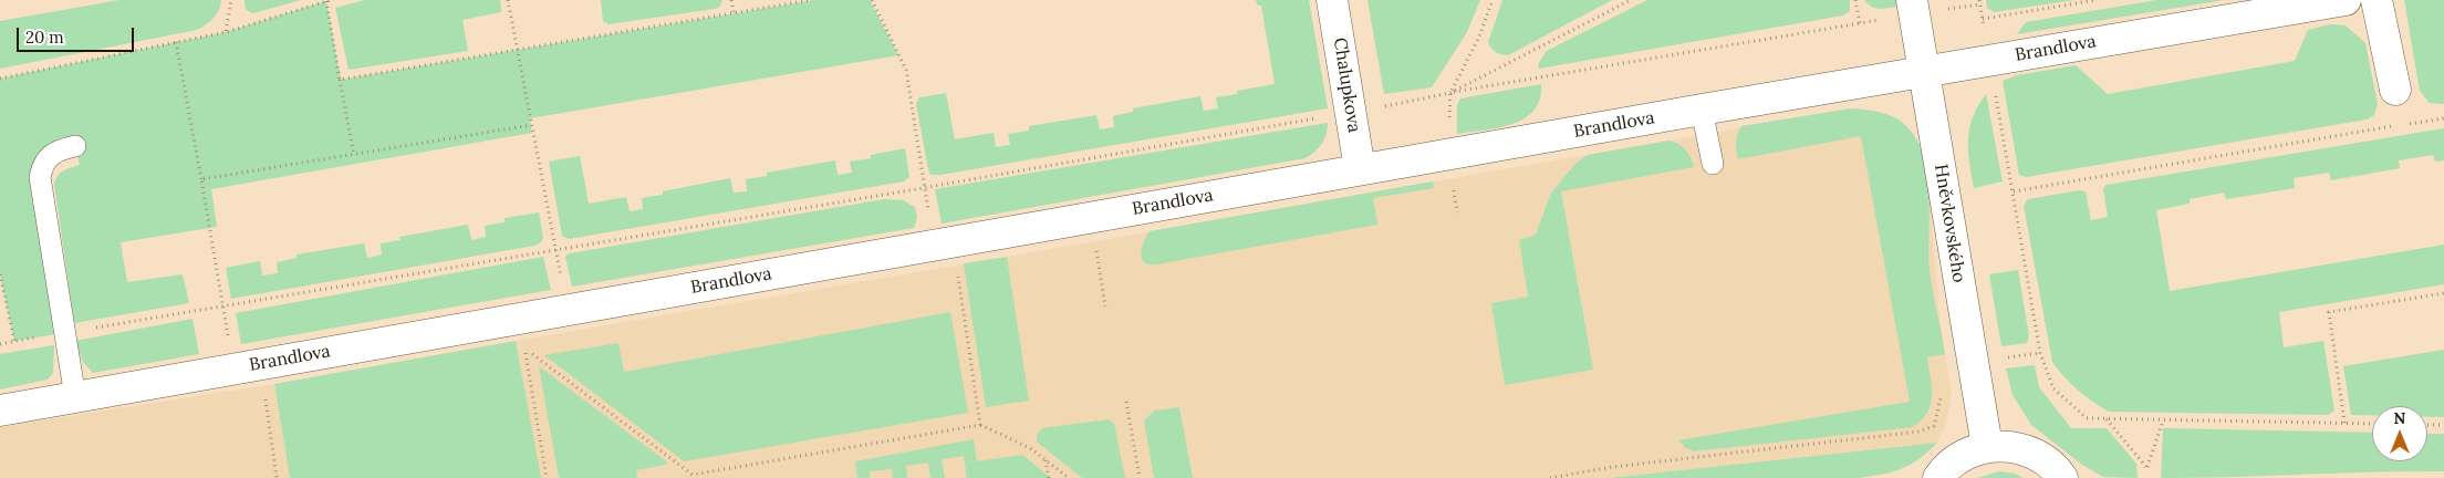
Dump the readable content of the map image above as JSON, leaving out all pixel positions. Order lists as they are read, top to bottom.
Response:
{
  "streets": {
    "street": ["Brandlova", "Chalupkova", "Hněvkovského"]
  },
  "crossings": [
    ["Brandlova", "Chalupkova"],
    ["Brandlova", "Hněvkovského"]
  ],
  "scale_bar": "20 m",
  "north": "top"
}
